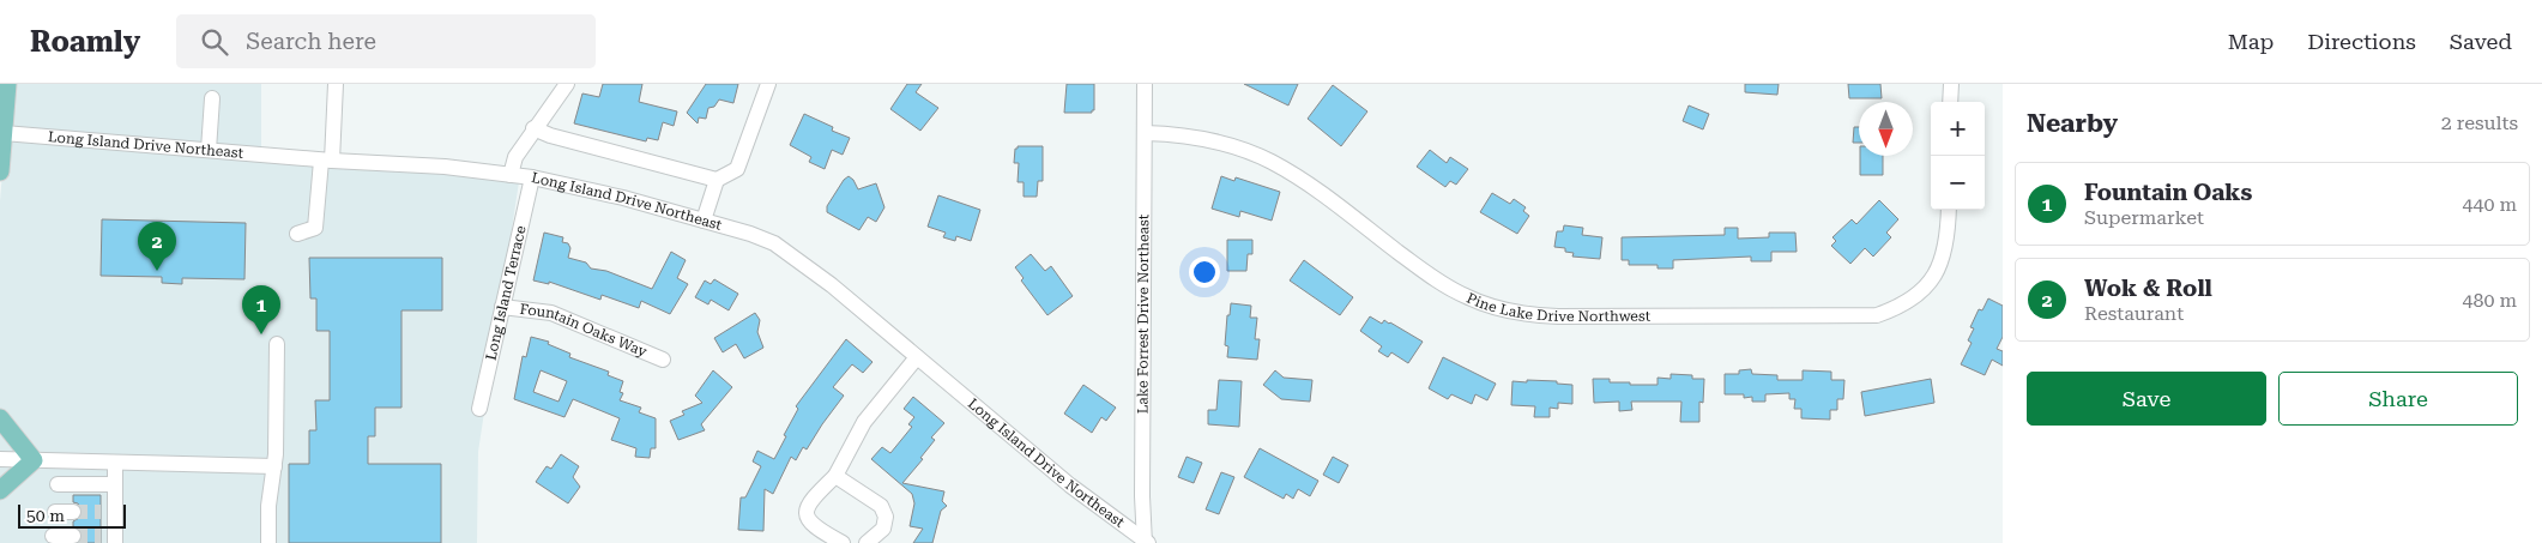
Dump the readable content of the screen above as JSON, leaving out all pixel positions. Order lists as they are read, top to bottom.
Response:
{
  "streets": {
    "street": [
      "Long Island Drive Northeast",
      "Long Island Terrace",
      "Pine Lake Drive Northwest",
      "Lake Forrest Drive Northeast",
      "Fountain Oaks Way"
    ]
  },
  "crossings": [
    ["Long Island Drive Northeast", "Long Island Terrace"],
    ["Long Island Drive Northeast", "Lake Forrest Drive Northeast"],
    ["Long Island Terrace", "Fountain Oaks Way"],
    ["Pine Lake Drive Northwest", "Lake Forrest Drive Northeast"]
  ],
  "scale_bar": "50 m",
  "north": "bottom",
  "page": {
    "header": "Roamly",
    "search": "Search here",
    "nav": ["Map", "Directions", "Saved"],
    "heading": ["Nearby", "2 results"],
    "map_buttons": ["+", "−"],
    "list": [
      {
        "mark": "1",
        "name": "Fountain Oaks",
        "note": "Supermarket",
        "value": "440 m"
      },
      {
        "mark": "2",
        "name": "Wok & Roll",
        "note": "Restaurant",
        "value": "480 m"
      }
    ],
    "pins": ["2", "1"],
    "buttons": ["Save", "Share"],
    "scale": "50 m"
  }
}
